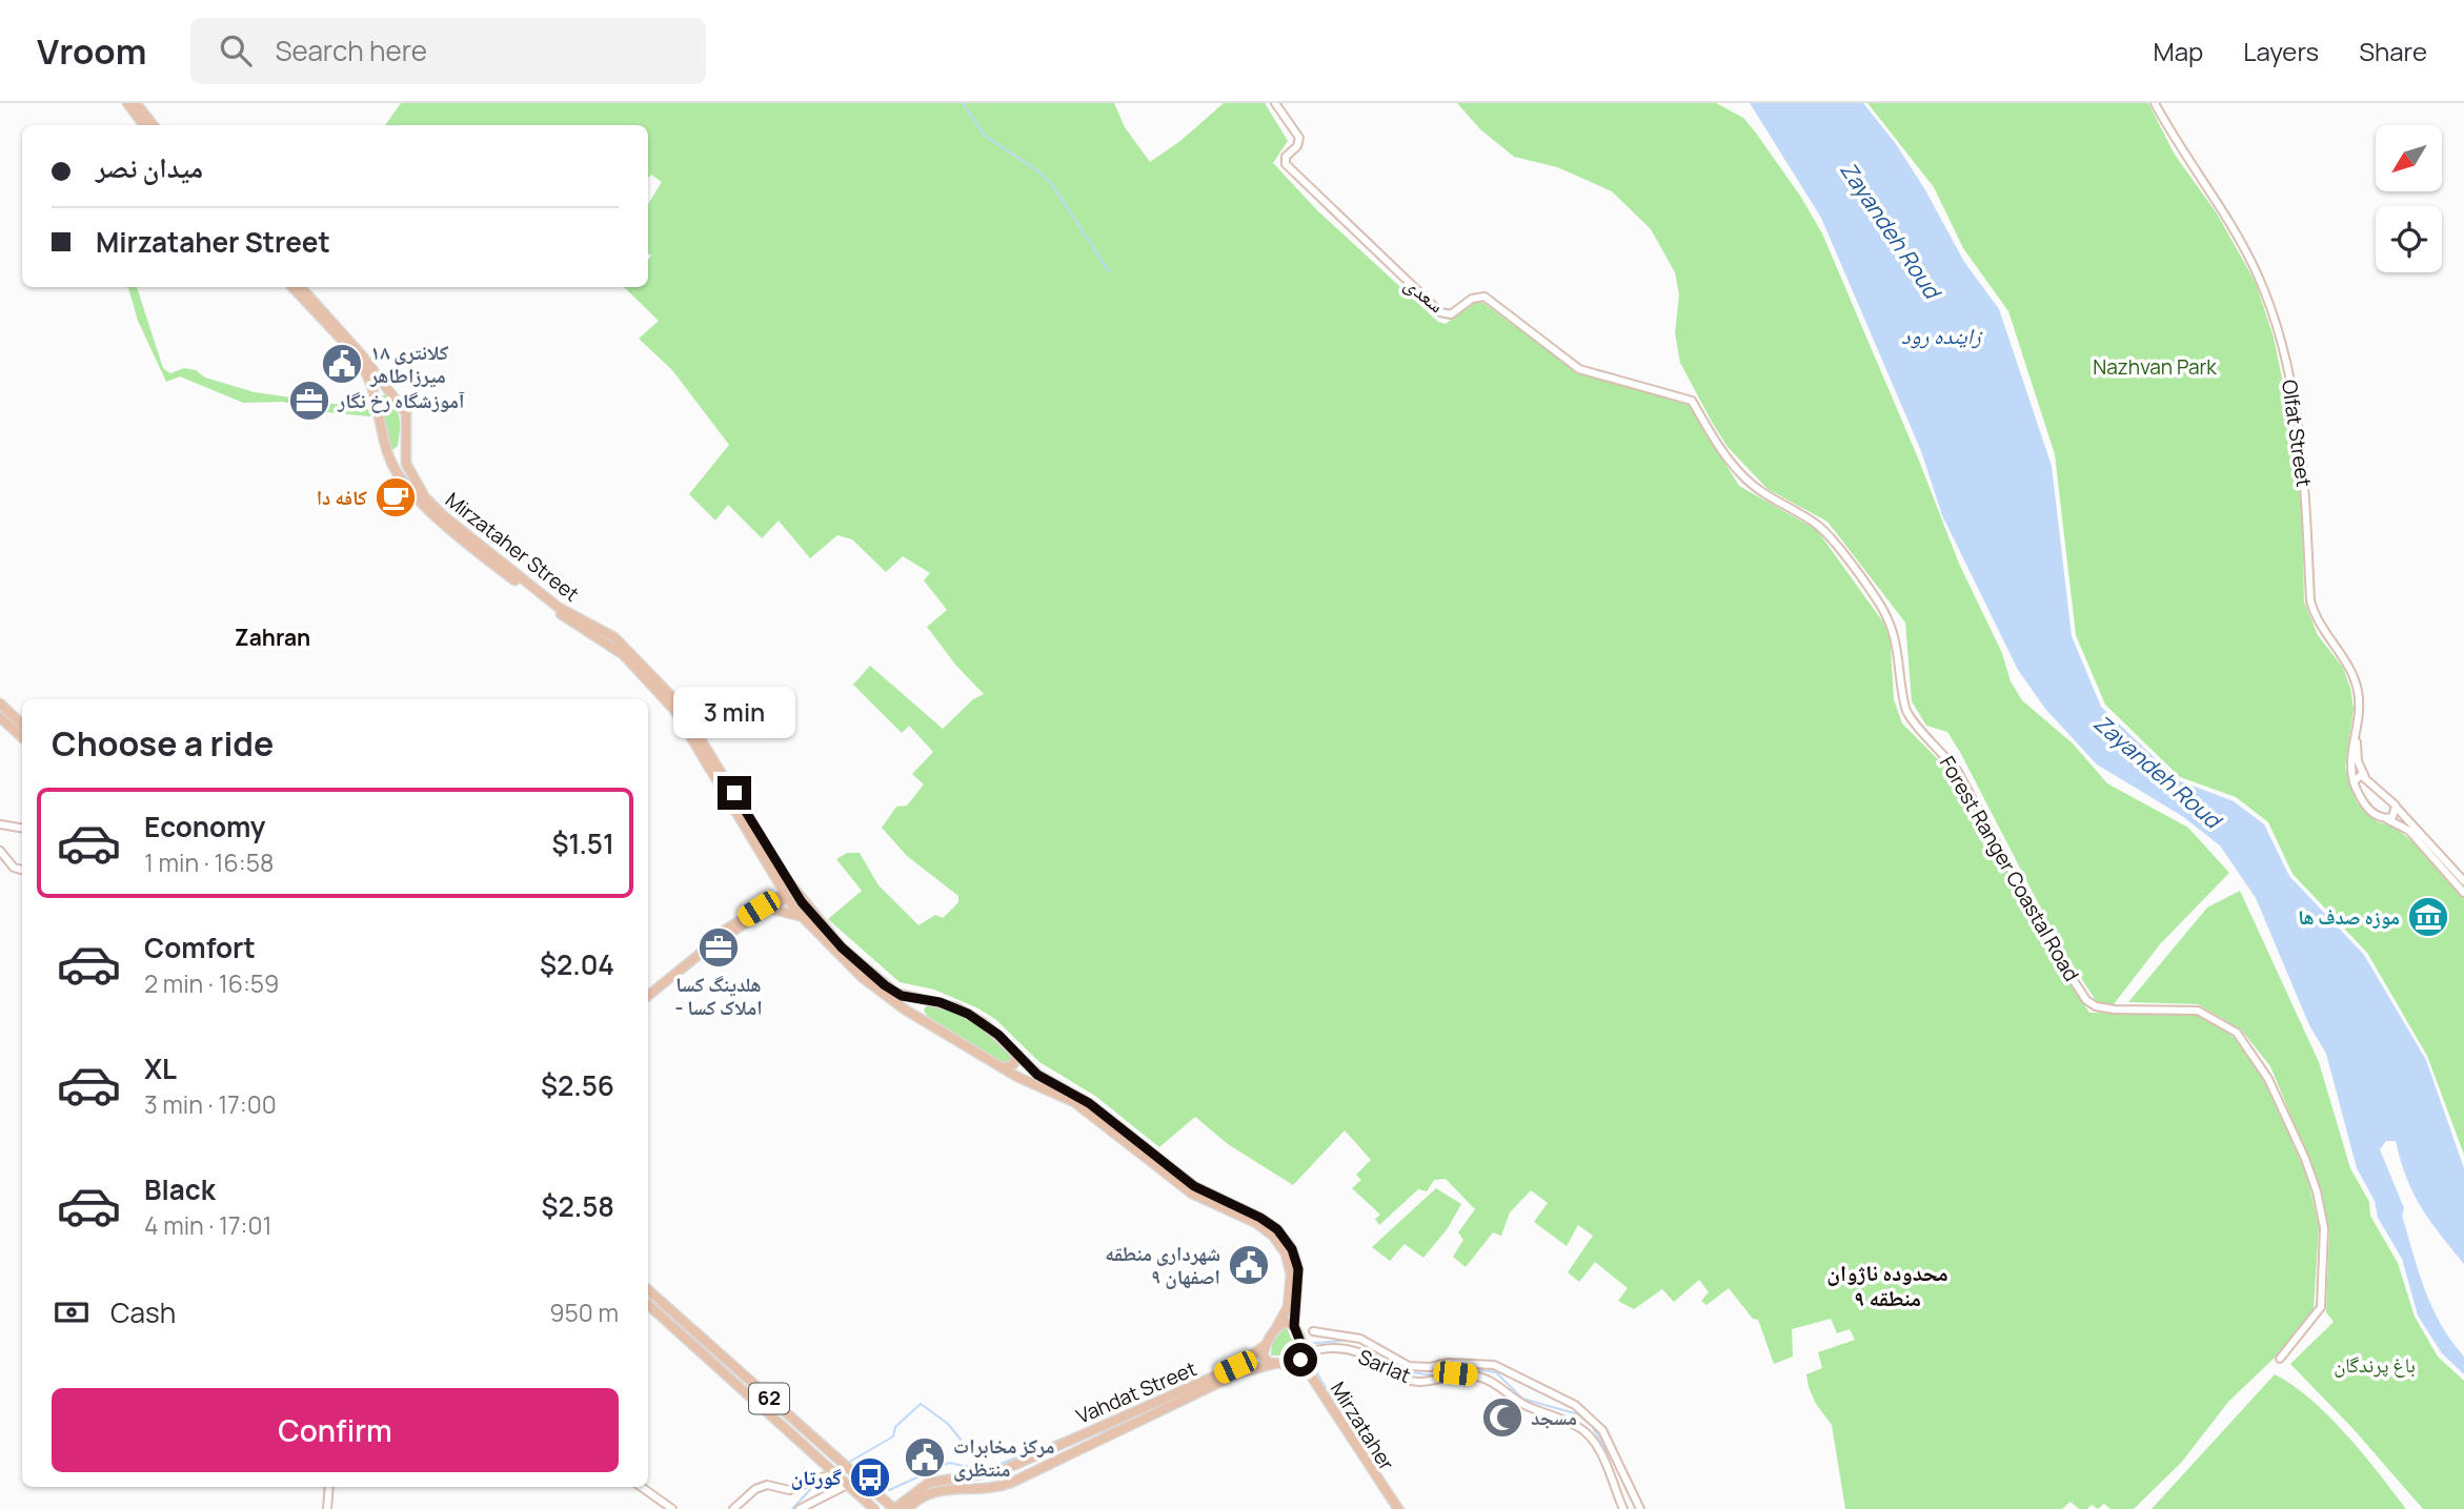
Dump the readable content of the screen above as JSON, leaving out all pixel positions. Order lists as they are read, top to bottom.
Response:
{
  "streets": {
    "main road": [
      "Mirzataher Street",
      "Vahdat Street",
      "62",
      "Mirzataher"
    ],
    "street": [
      "سعدی",
      "Olfat Street",
      "Forest Ranger Coastal Road",
      "Sarlat"
    ]
  },
  "crossings": [
    ["سعدی", "Forest Ranger Coastal Road"],
    ["Mirzataher Street", "Mirzataher"],
    ["Vahdat Street", "62"],
    ["Vahdat Street", "Mirzataher"]
  ],
  "districts": ["Zahran", "محدوده ناژوان منطقه ۹"],
  "water": ["Zayandeh Roud", "زاینده رود"],
  "parks": ["Nazhvan Park", "باغ پرندگان"],
  "places": {
    "public building": ["کلانتری ۱۸ میرزاطاهر", "شهرداری منطقه ۹ اصفهان", "مرکز مخابرات منتظری"],
    "office": ["آموزشگاه رخ نگار", "هلدینگ کسا - املاک کسا"],
    "cafe": ["کافه دا"],
    "museum": ["موزه صدف ها"],
    "mosque": ["مسجد"],
    "bus stop": ["گورتان"]
  },
  "north": "bottom left",
  "page": {
    "header": "Vroom",
    "search": "Search here",
    "nav": ["Map", "Layers", "Share"],
    "banner": ["میدان نصر", "Mirzataher Street"],
    "bubble": "3 min",
    "heading": "Choose a ride",
    "list": [
      {
        "name": "Economy",
        "note": "1 min · 16:58",
        "value": "$1.51"
      },
      {
        "name": "Comfort",
        "note": "2 min · 16:59",
        "value": "$2.04"
      },
      {
        "name": "XL",
        "note": "3 min · 17:00",
        "value": "$2.56"
      },
      {
        "name": "Black",
        "note": "4 min · 17:01",
        "value": "$2.58"
      }
    ],
    "pay": ["Cash", "950 m"],
    "buttons": "Confirm"
  }
}
